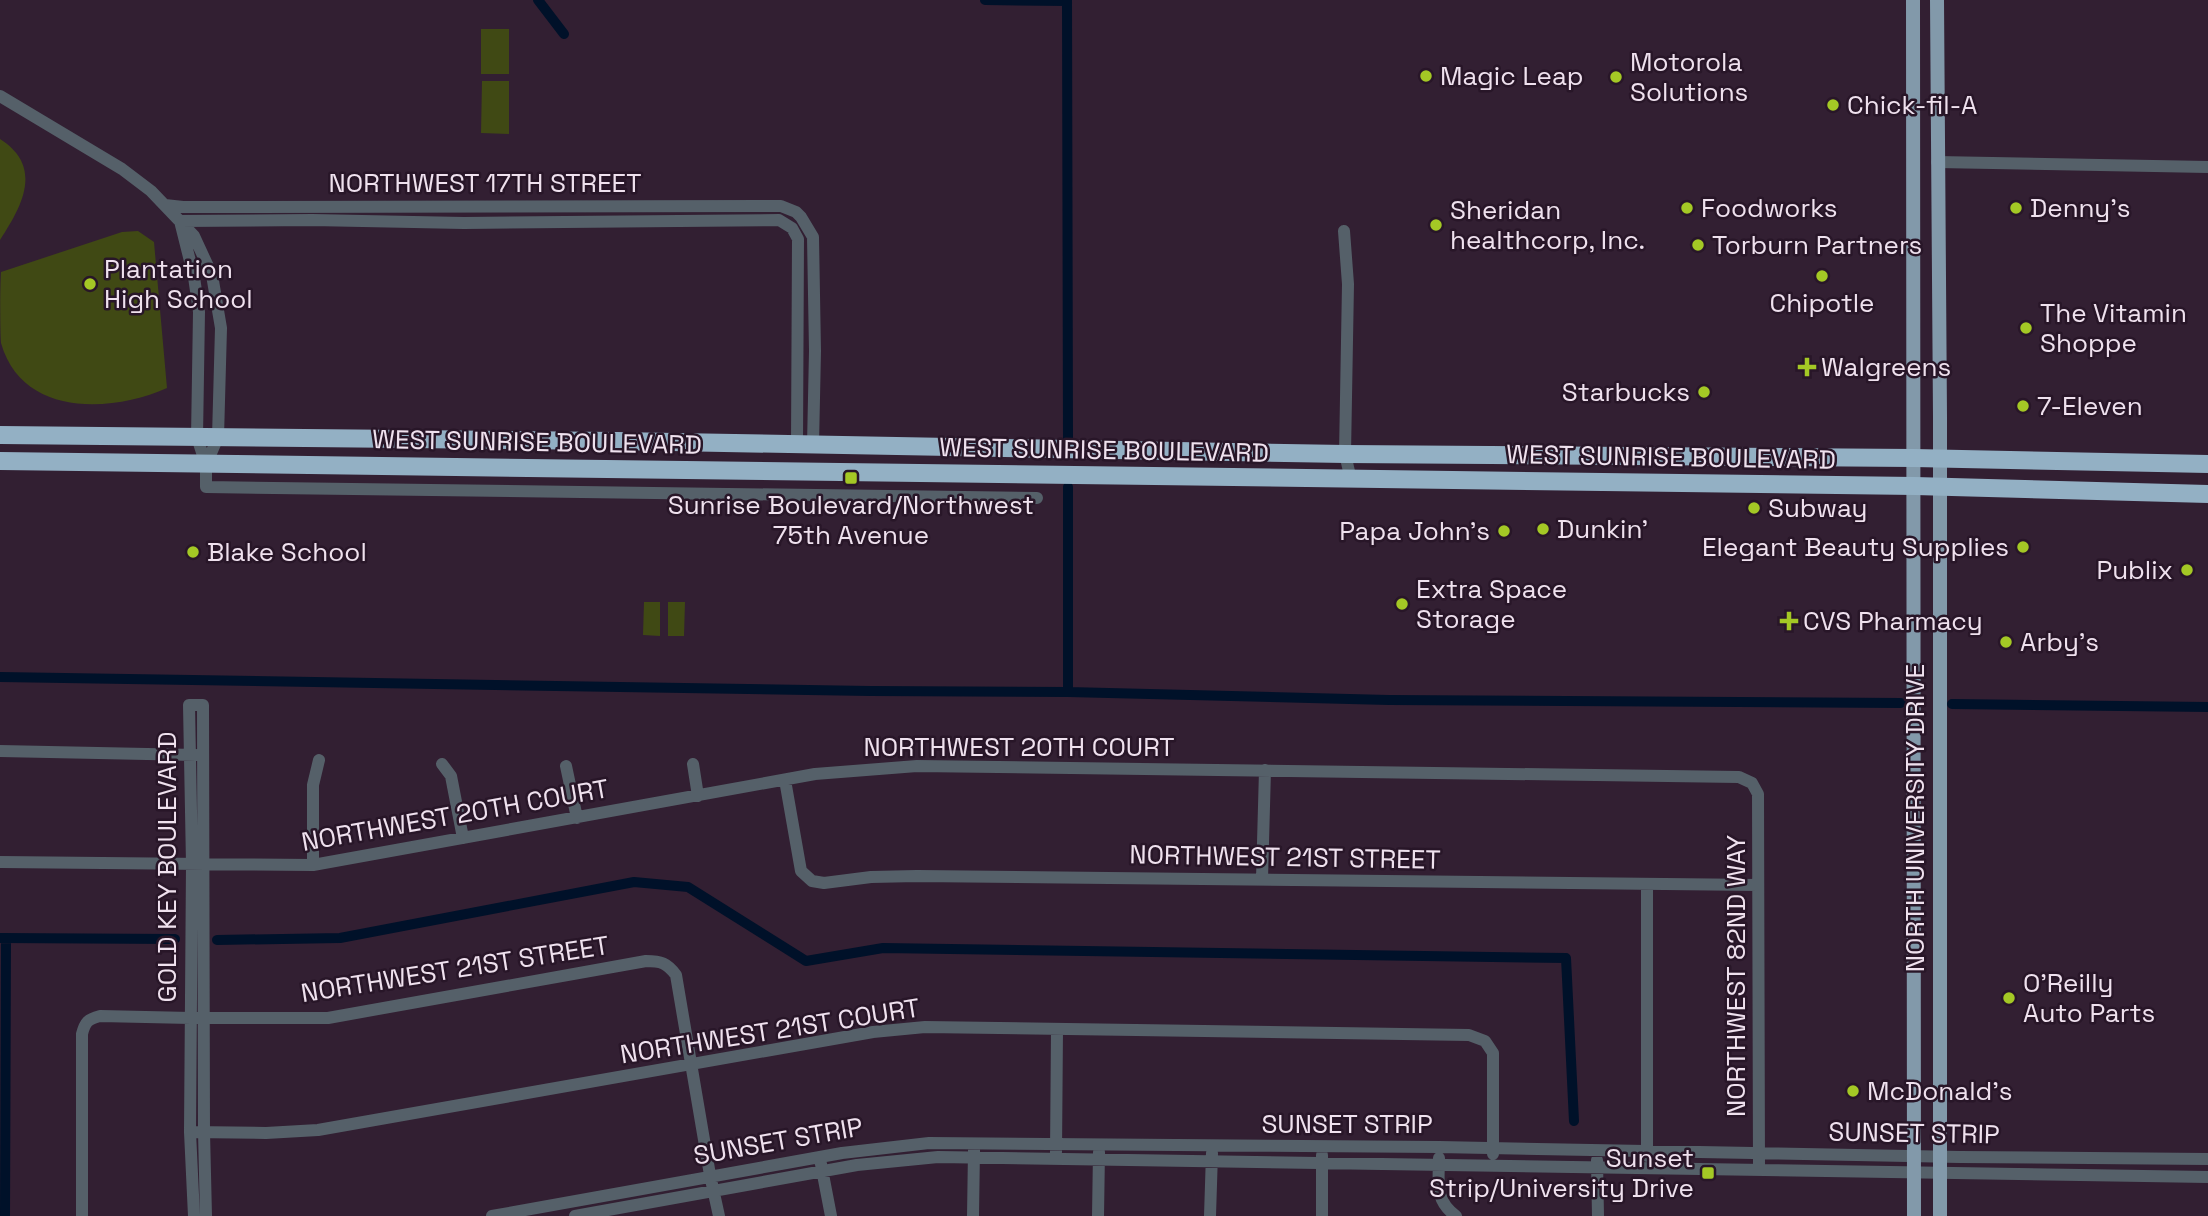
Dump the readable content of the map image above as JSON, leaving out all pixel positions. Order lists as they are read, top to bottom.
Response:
{
  "streets": {
    "highway": ["WEST SUNRISE BOULEVARD"],
    "main road": ["NORTH UNIVERSITY DRIVE"],
    "street": [
      "NORTHWEST 17TH STREET",
      "NORTHWEST 20TH COURT",
      "NORTHWEST 21ST STREET",
      "GOLD KEY BOULEVARD",
      "NORTHWEST 82ND WAY",
      "NORTHWEST 21ST COURT",
      "SUNSET STRIP"
    ]
  },
  "crossings": [
    ["NORTHWEST 17TH STREET", "WEST SUNRISE BOULEVARD"],
    ["WEST SUNRISE BOULEVARD", "NORTH UNIVERSITY DRIVE"],
    ["NORTHWEST 20TH COURT", "NORTHWEST 21ST STREET"],
    ["NORTHWEST 20TH COURT", "GOLD KEY BOULEVARD"],
    ["NORTHWEST 20TH COURT", "NORTHWEST 82ND WAY"],
    ["NORTH UNIVERSITY DRIVE", "SUNSET STRIP"],
    ["NORTHWEST 21ST STREET", "GOLD KEY BOULEVARD"],
    ["NORTHWEST 21ST STREET", "NORTHWEST 82ND WAY"],
    ["NORTHWEST 21ST STREET", "NORTHWEST 21ST COURT"],
    ["GOLD KEY BOULEVARD", "NORTHWEST 21ST COURT"],
    ["NORTHWEST 82ND WAY", "SUNSET STRIP"],
    ["NORTHWEST 21ST COURT", "SUNSET STRIP"]
  ],
  "places": {
    "other": [
      "Magic Leap",
      "Motorola Solutions",
      "Chick-fil-A",
      "Foodworks",
      "Denny's",
      "Sheridan healthcorp, Inc.",
      "Torburn Partners",
      "Chipotle",
      "Plantation High School",
      "The Vitamin Shoppe",
      "Starbucks",
      "7-Eleven",
      "Subway",
      "Dunkin'",
      "Papa John's",
      "Elegant Beauty Supplies",
      "Blake School",
      "Publix",
      "Extra Space Storage",
      "Arby's",
      "O'Reilly Auto Parts",
      "McDonald's"
    ],
    "health": ["Walgreens", "CVS Pharmacy"],
    "transit": ["Sunrise Boulevard/Northwest 75th Avenue", "Sunset Strip/University Drive"]
  }
}
